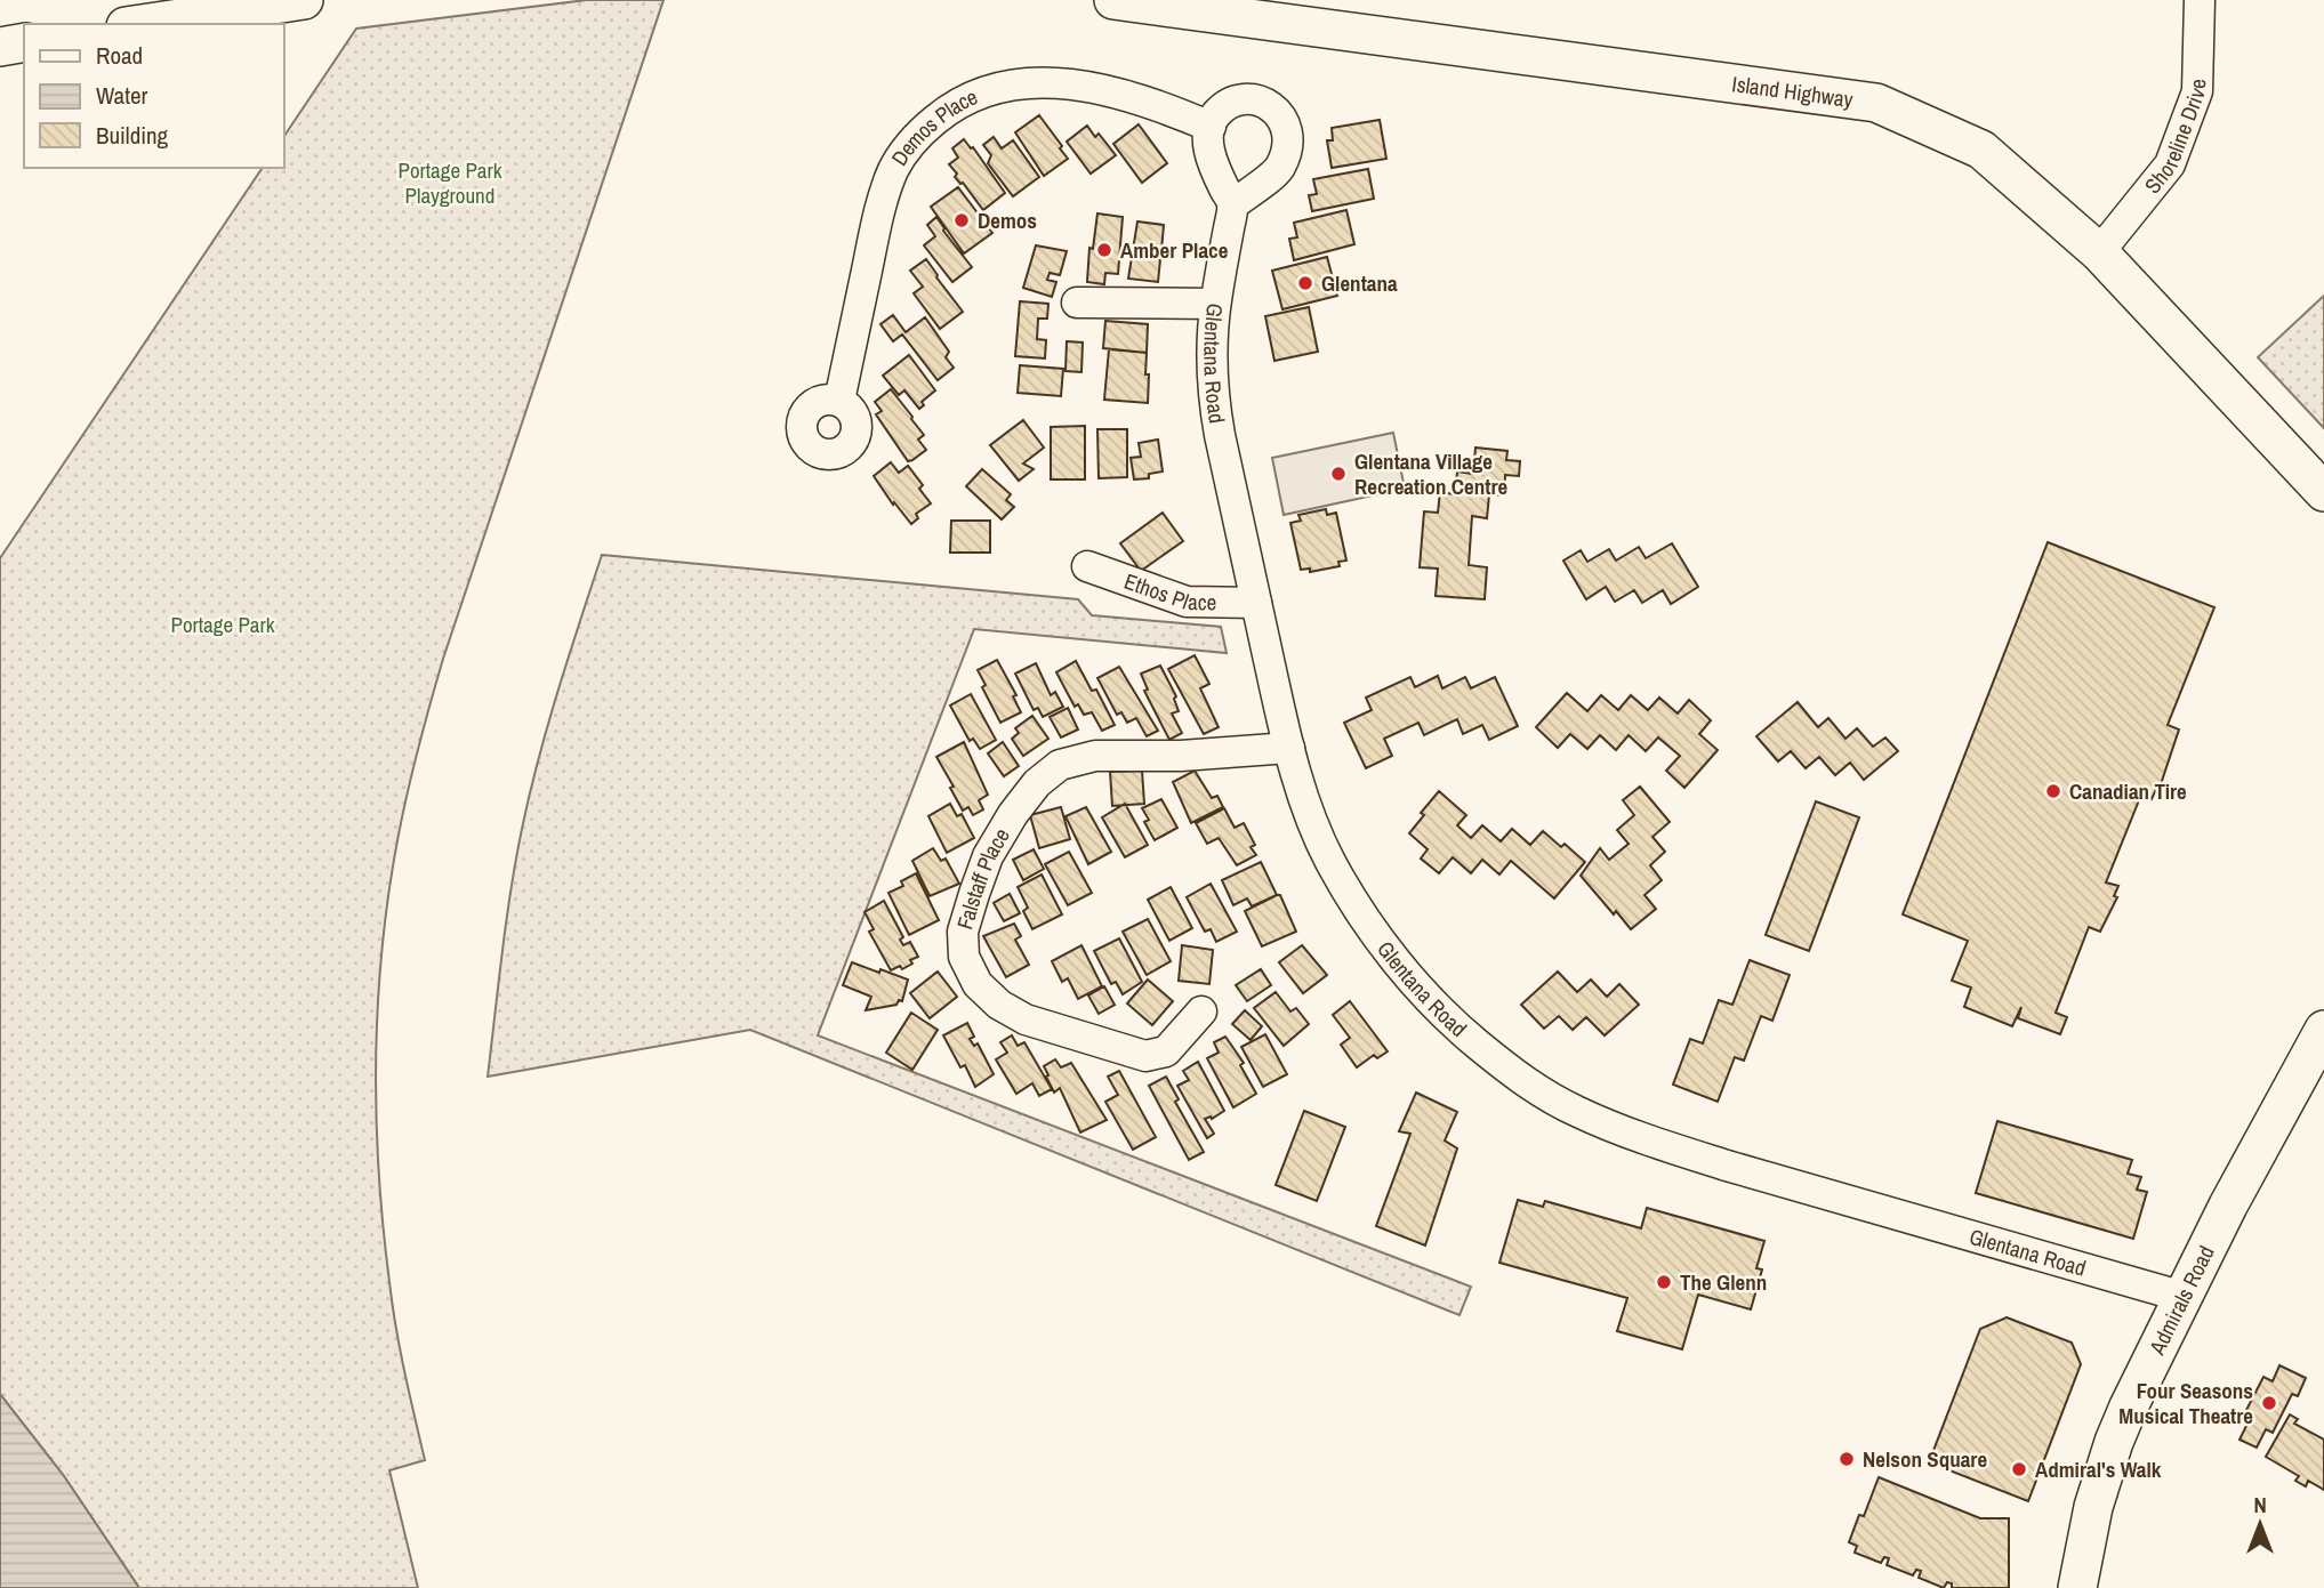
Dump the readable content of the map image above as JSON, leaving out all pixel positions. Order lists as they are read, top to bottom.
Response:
{
  "streets": {
    "main road": ["Island Highway", "Admirals Road"],
    "street": [
      "Demos Place",
      "Shoreline Drive",
      "Glentana Road",
      "Ethos Place",
      "Falstaff Place"
    ]
  },
  "crossings": [
    ["Island Highway", "Shoreline Drive"],
    ["Demos Place", "Glentana Road"],
    ["Glentana Road", "Ethos Place"],
    ["Glentana Road", "Falstaff Place"],
    ["Glentana Road", "Admirals Road"]
  ],
  "parks": ["Portage Park Playground", "Portage Park"],
  "places": [
    "Demos",
    "Amber Place",
    "Glentana",
    "Glentana Village Recreation Centre",
    "Canadian Tire",
    "The Glenn",
    "Four Seasons Musical Theatre",
    "Nelson Square",
    "Admiral's Walk"
  ],
  "legend": ["Road", "Water", "Building"],
  "north": "top"
}
